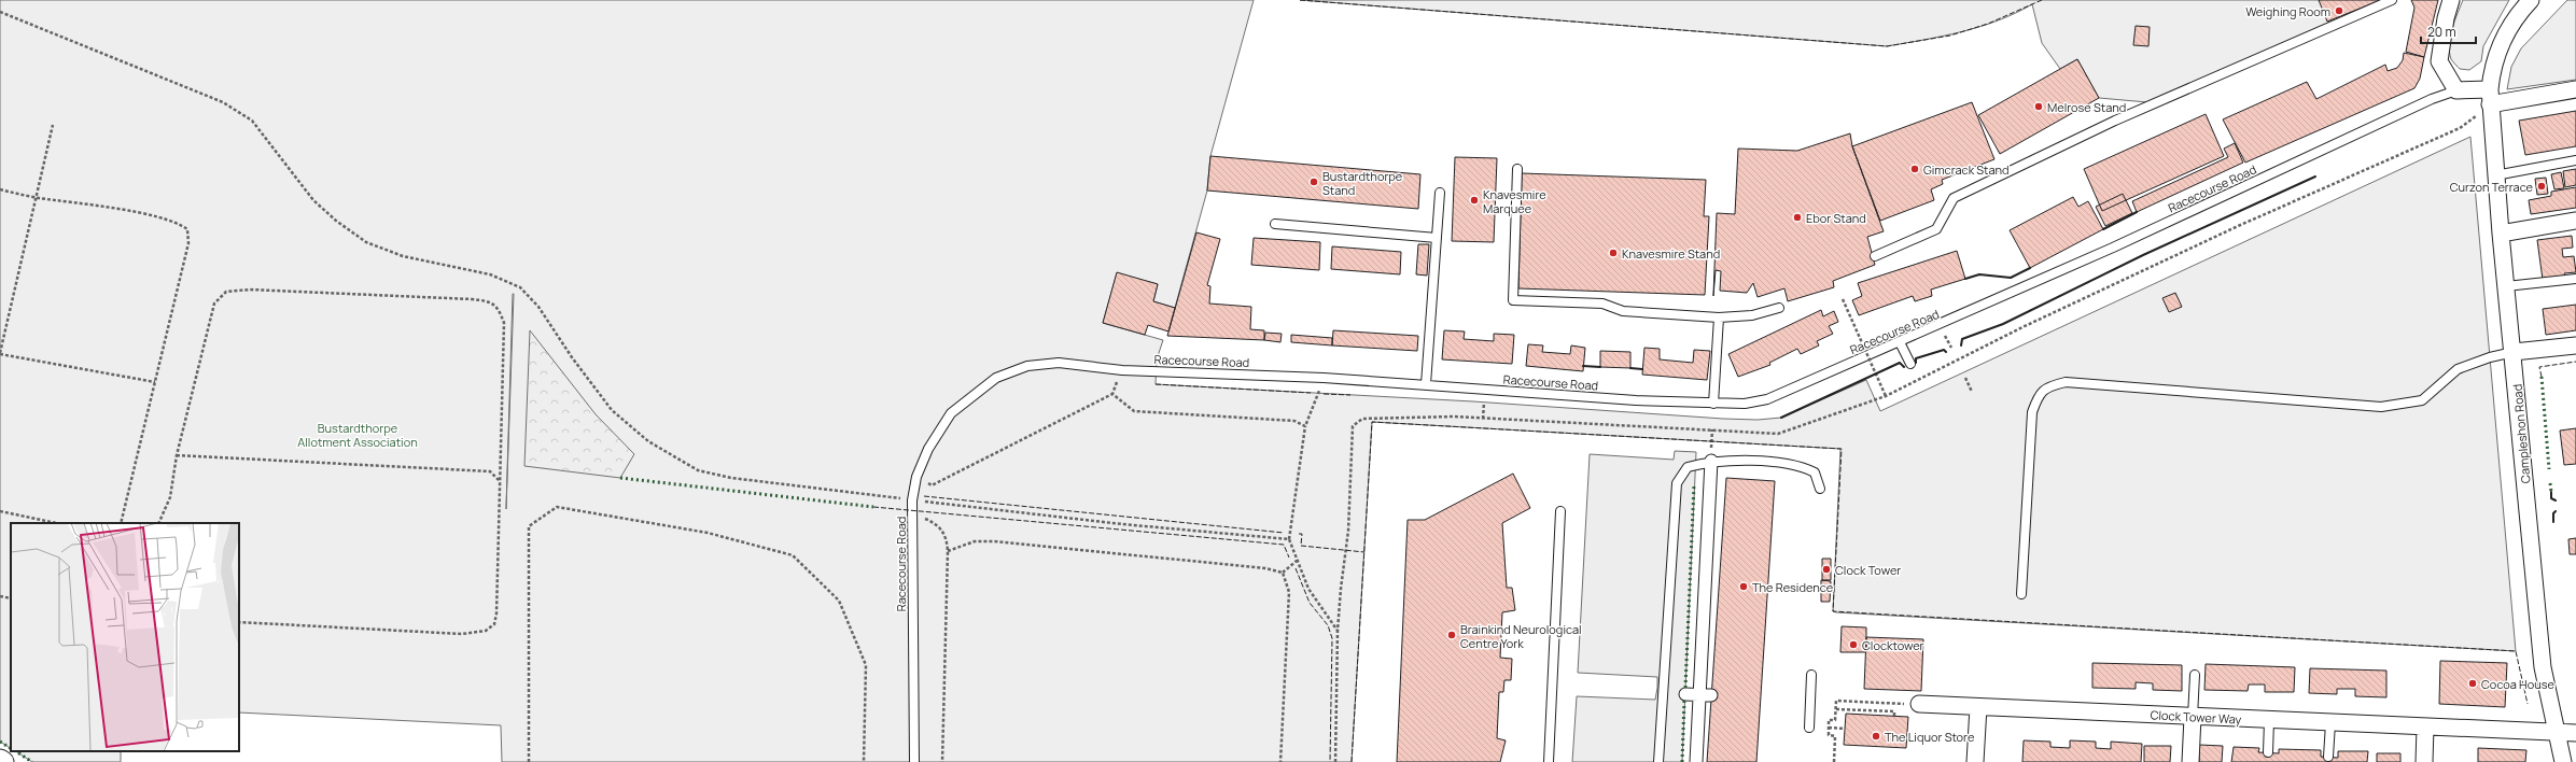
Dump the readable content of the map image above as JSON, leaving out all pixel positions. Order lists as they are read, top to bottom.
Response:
{
  "streets": {
    "street": ["Campleshon Road", "Clock Tower Way"],
    "lane": ["Racecourse Road"]
  },
  "crossings": [
    ["Campleshon Road", "Clock Tower Way"]
  ],
  "parks": ["Bustardthorpe Allotment Association"],
  "places": [
    "Weighing Room",
    "Melrose Stand",
    "Gimcrack Stand",
    "Bustardthorpe Stand",
    "Curzon Terrace",
    "Knavesmire Marquee",
    "Ebor Stand",
    "Knavesmire Stand",
    "Clock Tower",
    "The Residence",
    "Brainkind Neurological Centre York",
    "Clocktower",
    "Cocoa House",
    "The Liquor Store"
  ],
  "scale_bar": "20 m"
}
